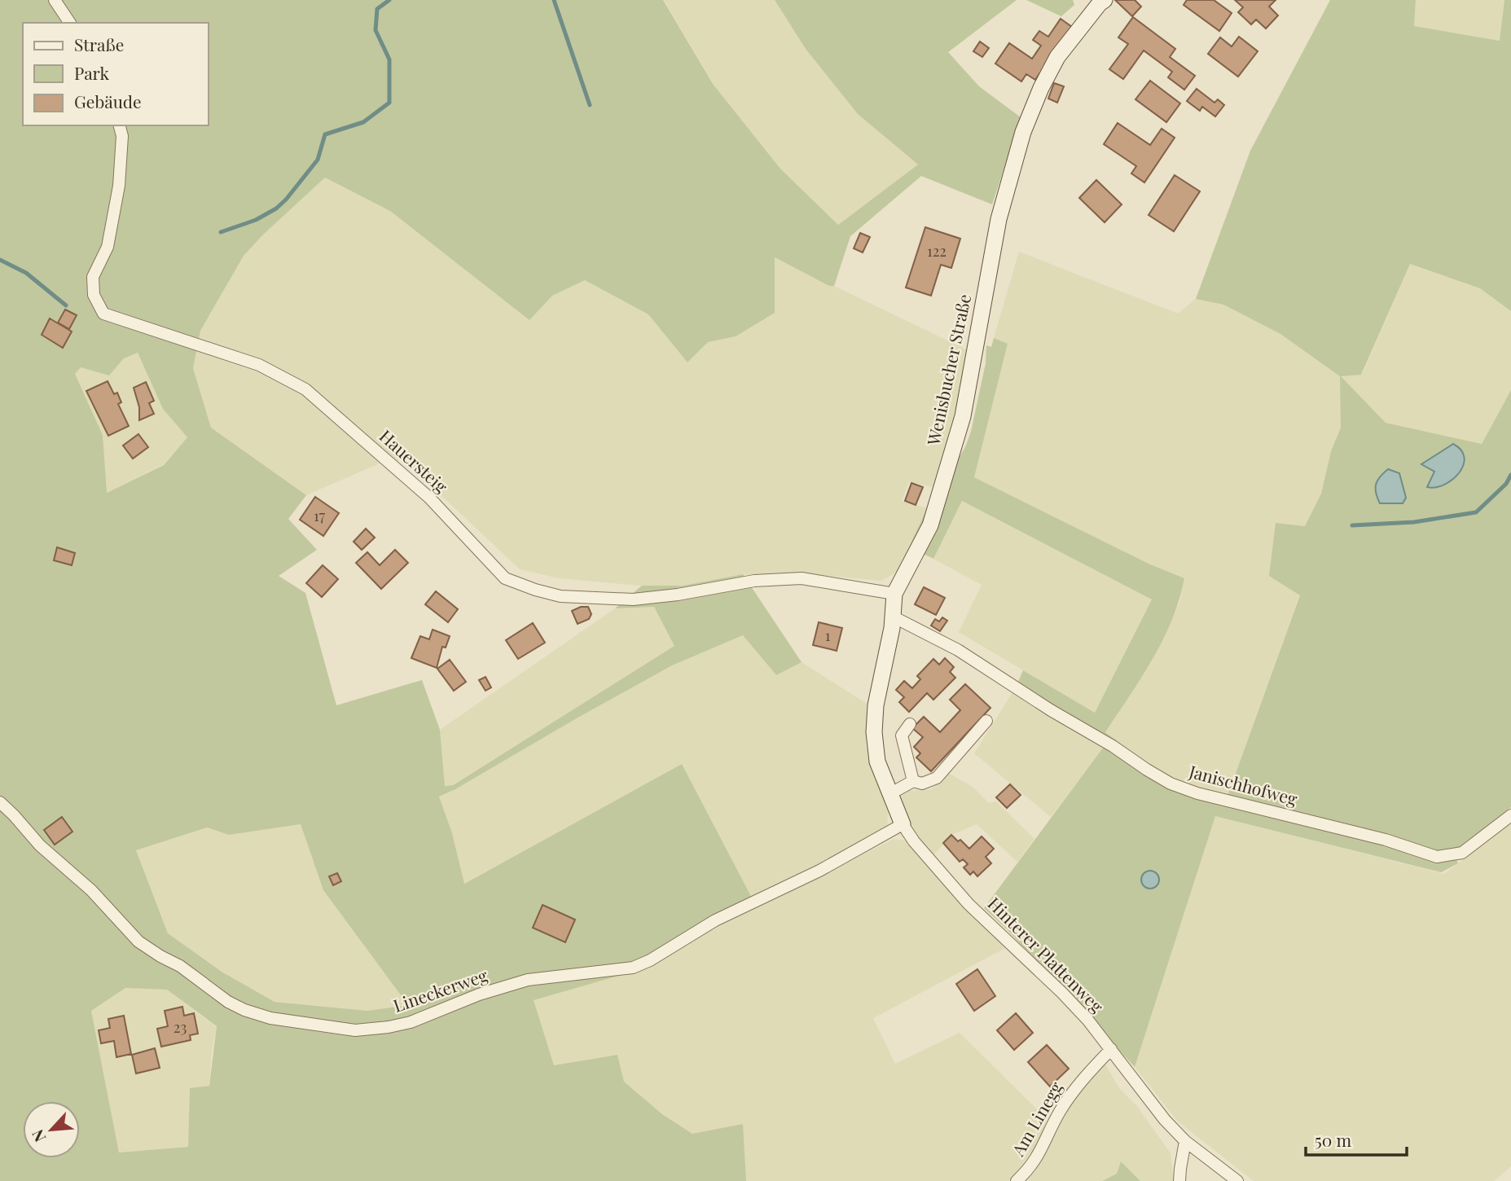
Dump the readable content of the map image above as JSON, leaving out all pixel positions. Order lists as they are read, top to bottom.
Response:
{
  "streets": {
    "street": [
      "Wenisbucher Straße",
      "Hauersteig",
      "Janischhofweg",
      "Hinterer Plattenweg",
      "Lineckerweg",
      "Am Linegg"
    ]
  },
  "crossings": [
    ["Wenisbucher Straße", "Hauersteig"],
    ["Wenisbucher Straße", "Janischhofweg"],
    ["Wenisbucher Straße", "Hinterer Plattenweg"],
    ["Wenisbucher Straße", "Lineckerweg"],
    ["Hinterer Plattenweg", "Lineckerweg"],
    ["Hinterer Plattenweg", "Am Linegg"]
  ],
  "house_numbers": [
    "122",
    "17",
    "1",
    "23"
  ],
  "legend": ["Straße", "Park", "Gebäude"],
  "scale_bar": "50 m",
  "north": "bottom left"
}
